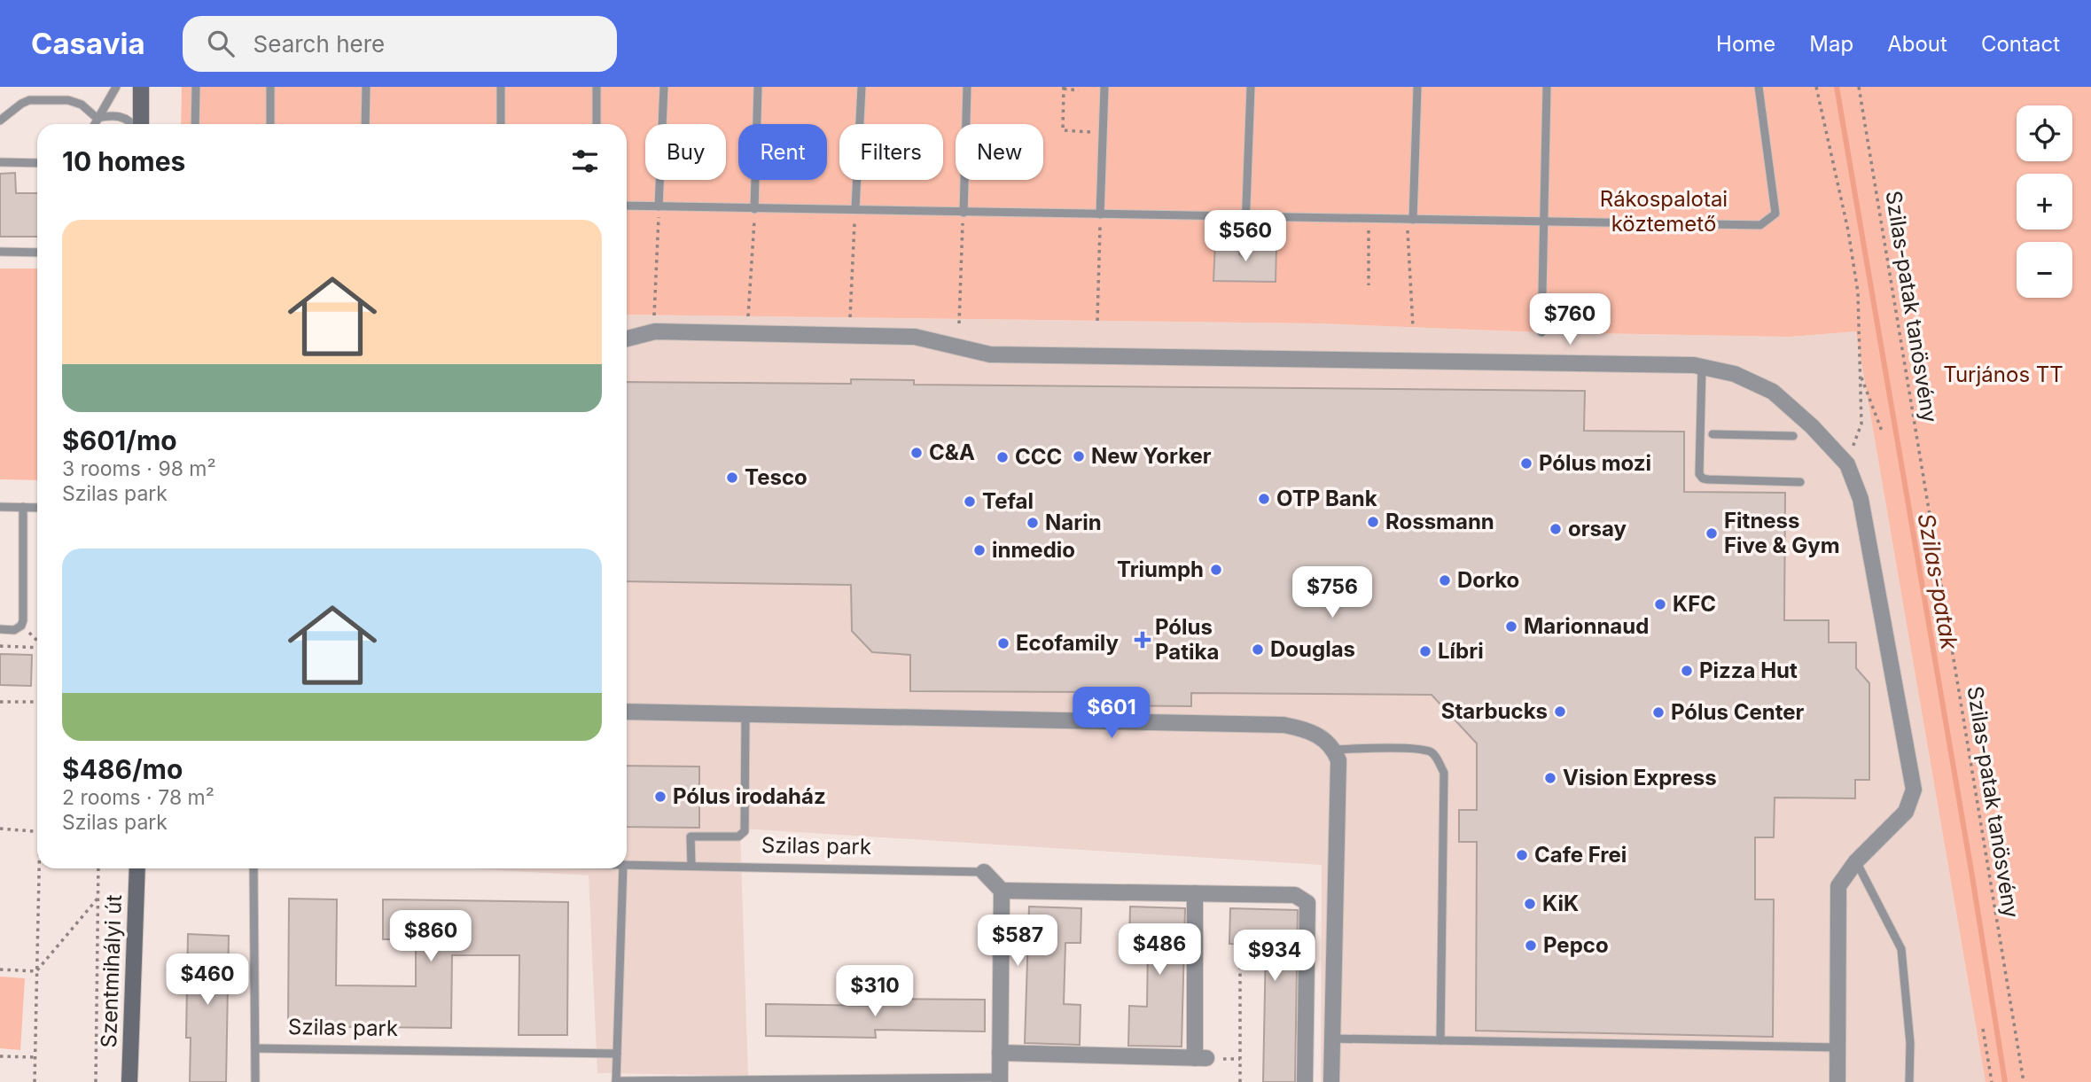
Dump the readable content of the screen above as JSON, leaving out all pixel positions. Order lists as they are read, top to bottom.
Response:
{
  "streets": {
    "main road": ["Szentmihályi út"],
    "street": ["Szilas park"],
    "path": ["Szilas-patak tanösvény"]
  },
  "water": ["Szilas-patak"],
  "parks": ["Rákospalotai köztemető", "Turjános TT"],
  "places": {
    "other": [
      "C&A",
      "New Yorker",
      "CCC",
      "Pólus mozi",
      "Tesco",
      "OTP Bank",
      "Tefal",
      "Rossmann",
      "Narin",
      "orsay",
      "Fitness Five & Gym",
      "inmedio",
      "Triumph",
      "Dorko",
      "KFC",
      "Marionnaud",
      "Ecofamily",
      "Douglas",
      "Líbri",
      "Pizza Hut",
      "Starbucks",
      "Pólus Center",
      "Vision Express",
      "Pólus irodaház",
      "Cafe Frei",
      "KiK",
      "Pepco"
    ],
    "health": ["Pólus Patika"]
  },
  "page": {
    "header": "Casavia",
    "search": "Search here",
    "nav": [
      "Home",
      "Map",
      "About",
      "Contact"
    ],
    "map_buttons": ["+", "−"],
    "chip": [
      "Buy",
      "Rent",
      "Filters",
      "New"
    ],
    "heading": "10 homes",
    "list": [
      {
        "name": "$601/mo",
        "note": "3 rooms · 98 m² · Szilas park"
      },
      {
        "name": "$486/mo",
        "note": "2 rooms · 78 m² · Szilas park"
      }
    ],
    "price": [
      "$560",
      "$760",
      "$756",
      "$601",
      "$860",
      "$587",
      "$486",
      "$934",
      "$460",
      "$310"
    ]
  }
}
